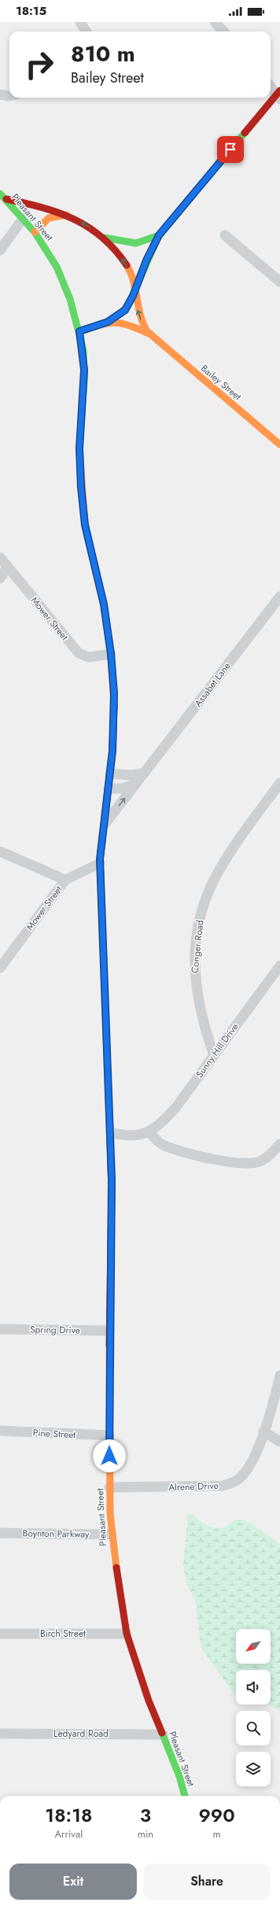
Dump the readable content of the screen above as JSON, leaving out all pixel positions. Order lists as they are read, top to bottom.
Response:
{
  "streets": {
    "main road": ["Pleasant Street", "Bailey Street"],
    "street": [
      "Mower Street",
      "Assabet Lane",
      "Conger Road",
      "Sunny Hill Drive",
      "Spring Drive",
      "Pine Street",
      "Alrene Drive",
      "Boynton Parkway",
      "Birch Street",
      "Ledyard Road"
    ]
  },
  "crossings": [
    ["Pleasant Street", "Bailey Street"],
    ["Pleasant Street", "Mower Street"],
    ["Pleasant Street", "Assabet Lane"],
    ["Pleasant Street", "Sunny Hill Drive"],
    ["Pleasant Street", "Spring Drive"],
    ["Pleasant Street", "Pine Street"],
    ["Pleasant Street", "Alrene Drive"],
    ["Pleasant Street", "Boynton Parkway"],
    ["Pleasant Street", "Birch Street"],
    ["Pleasant Street", "Ledyard Road"],
    ["Conger Road", "Sunny Hill Drive"]
  ],
  "north": "bottom left",
  "page": {
    "status": "18:15",
    "turn": ["810 m", "Bailey Street"],
    "eta": [
      "18:18",
      "Arrival",
      "3",
      "min",
      "990",
      "m"
    ],
    "buttons": ["Exit", "Share"]
  }
}
